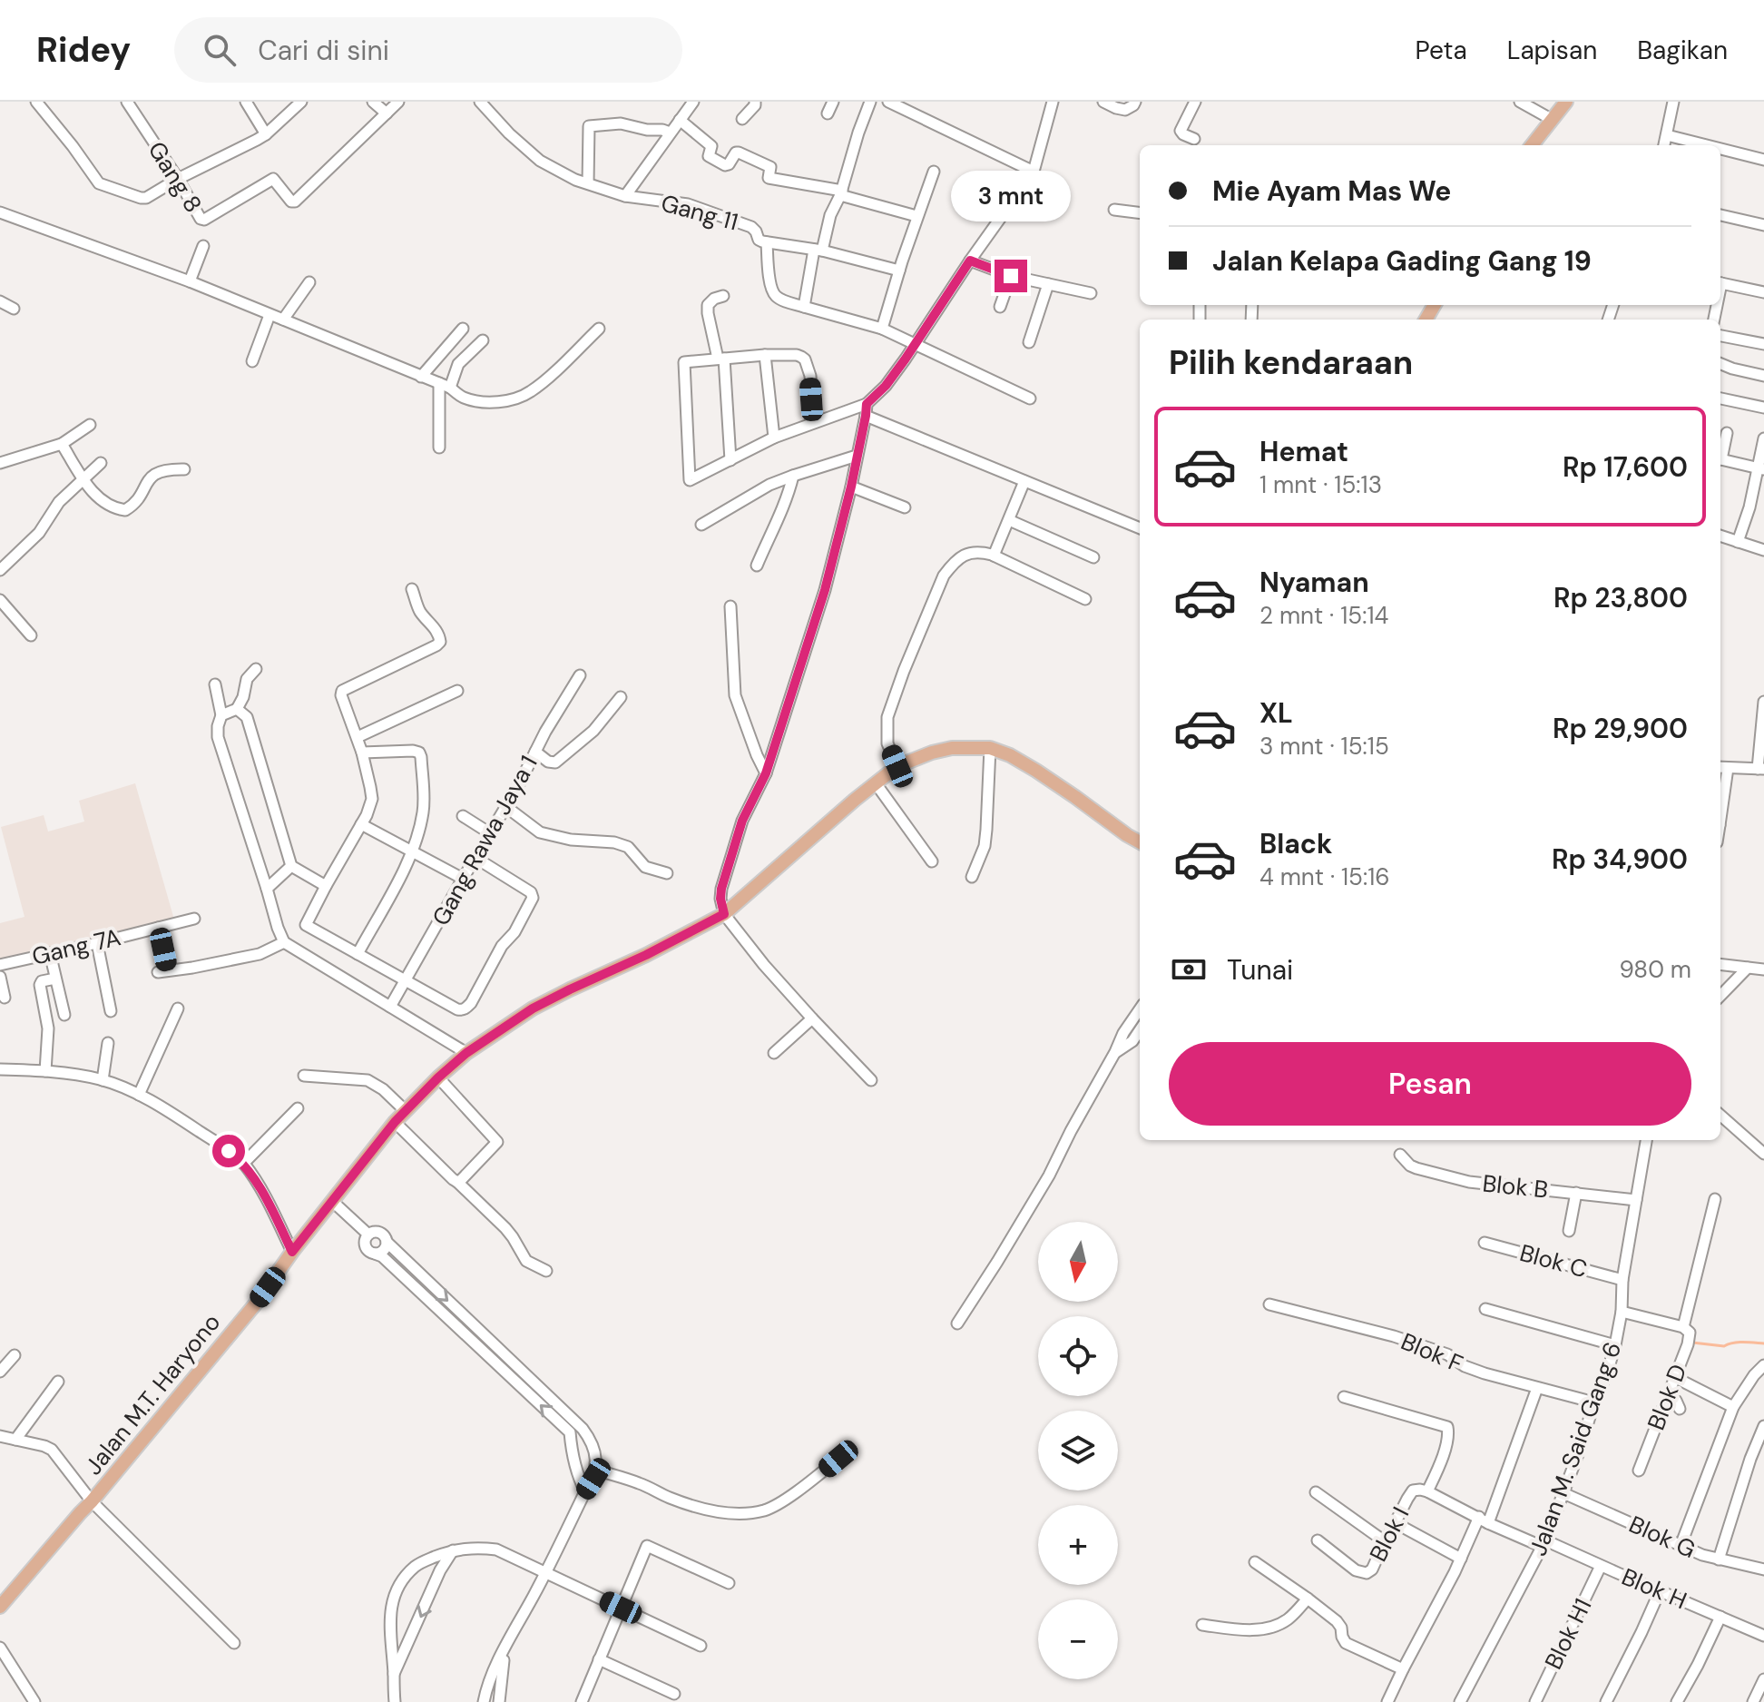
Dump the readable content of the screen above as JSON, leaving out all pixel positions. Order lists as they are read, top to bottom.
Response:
{
  "streets": {
    "main road": ["Jalan M.T. Haryono"],
    "street": [
      "Gang 8",
      "Gang 11",
      "Gang Rawa Jaya 1",
      "Gang 7A",
      "Blok B",
      "Blok C",
      "Blok F",
      "Blok D",
      "Jalan M. Said Gang 6",
      "Blok I",
      "Blok G",
      "Blok H",
      "Blok H1"
    ]
  },
  "crossings": [
    ["Blok B", "Jalan M. Said Gang 6"],
    ["Blok C", "Jalan M. Said Gang 6"],
    ["Blok F", "Jalan M. Said Gang 6"],
    ["Jalan M. Said Gang 6", "Blok I"],
    ["Jalan M. Said Gang 6", "Blok G"],
    ["Jalan M. Said Gang 6", "Blok H"],
    ["Blok I", "Blok H"],
    ["Blok H", "Blok H1"]
  ],
  "north": "bottom",
  "page": {
    "header": "Ridey",
    "search": "Cari di sini",
    "nav": ["Peta", "Lapisan", "Bagikan"],
    "banner": ["Mie Ayam Mas We", "Jalan Kelapa Gading Gang 19"],
    "bubble": "3 mnt",
    "heading": "Pilih kendaraan",
    "list": [
      {
        "name": "Hemat",
        "note": "1 mnt · 15:13",
        "value": "Rp 17,600"
      },
      {
        "name": "Nyaman",
        "note": "2 mnt · 15:14",
        "value": "Rp 23,800"
      },
      {
        "name": "XL",
        "note": "3 mnt · 15:15",
        "value": "Rp 29,900"
      },
      {
        "name": "Black",
        "note": "4 mnt · 15:16",
        "value": "Rp 34,900"
      }
    ],
    "pay": ["Tunai", "980 m"],
    "buttons": "Pesan",
    "map_buttons": ["+", "−"]
  }
}
